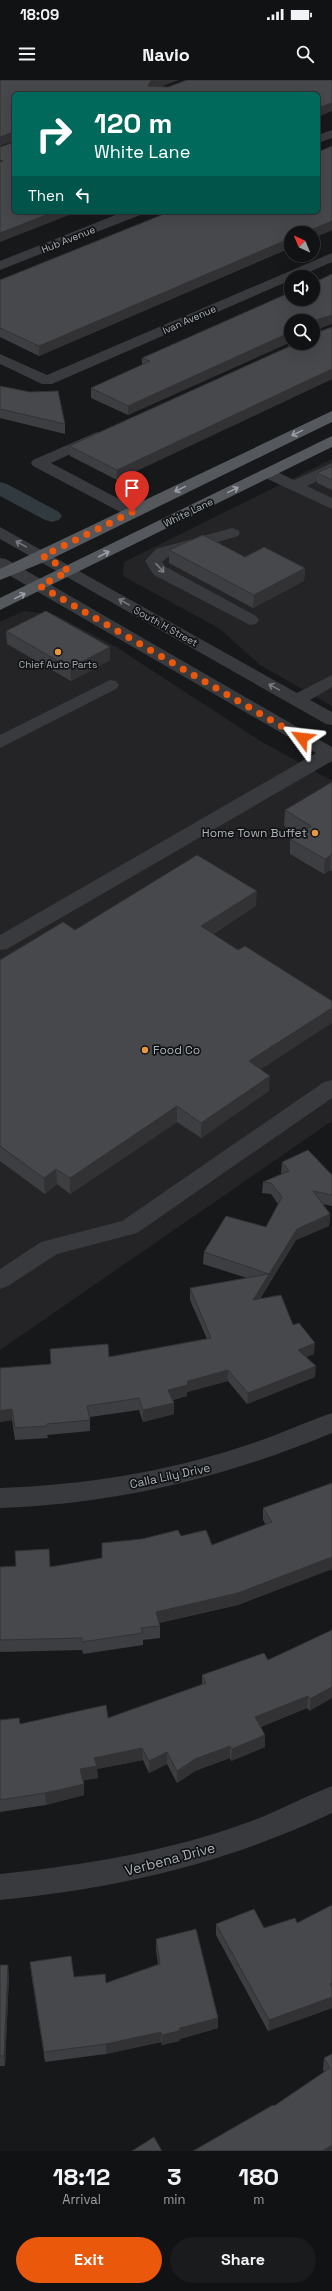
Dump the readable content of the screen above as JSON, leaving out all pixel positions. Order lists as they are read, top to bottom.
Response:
{
  "streets": {
    "main road": ["White Lane"],
    "street": [
      "Hub Avenue",
      "Ivan Avenue",
      "South H Street",
      "Calla Lily Drive",
      "Verbena Drive"
    ]
  },
  "crossings": [
    ["White Lane", "South H Street"]
  ],
  "places": ["Chief Auto Parts", "Home Town Buffet", "Food Co"],
  "north": "top left",
  "page": {
    "status": "18:09",
    "header": "Navio",
    "turn": ["120 m", "White Lane"],
    "then": "Then",
    "eta": [
      "18:12",
      "Arrival",
      "3",
      "min",
      "180",
      "m"
    ],
    "buttons": ["Exit", "Share"]
  }
}
